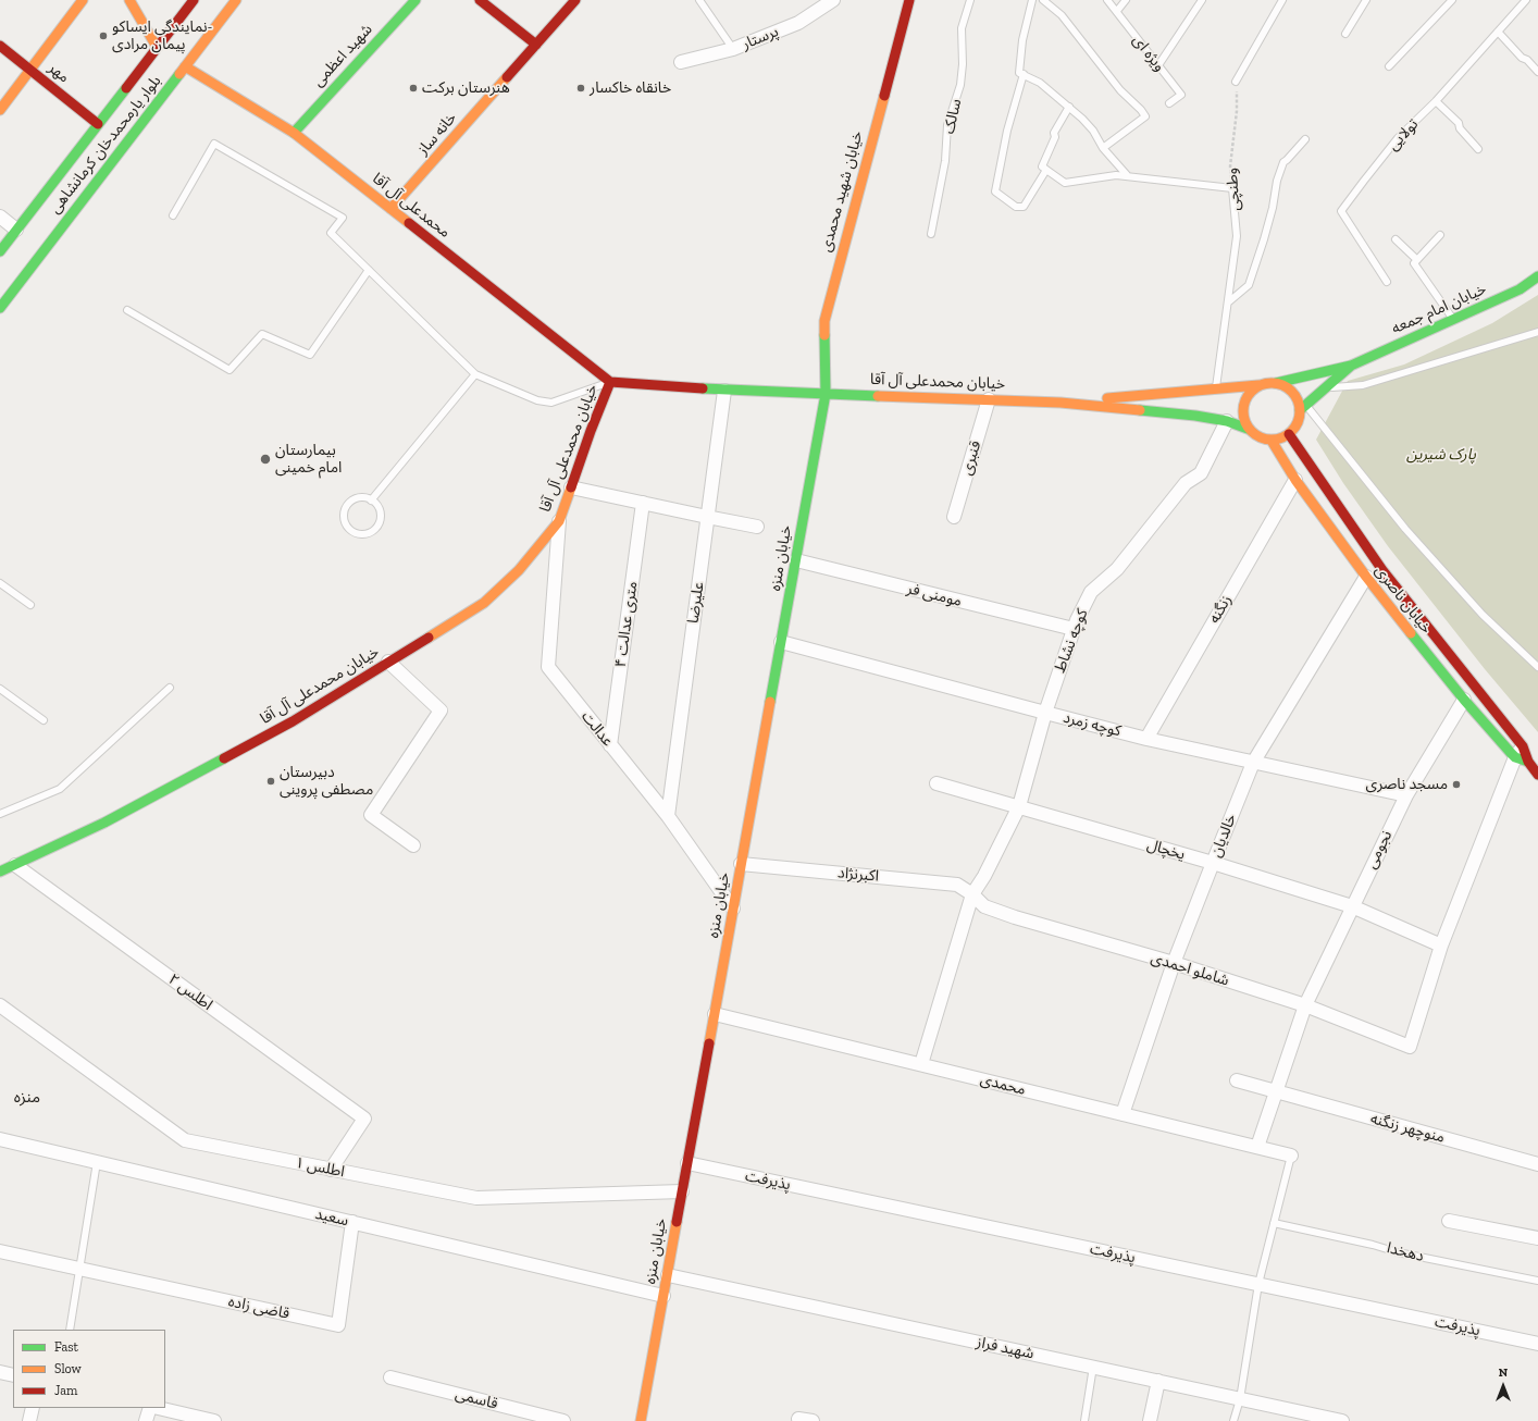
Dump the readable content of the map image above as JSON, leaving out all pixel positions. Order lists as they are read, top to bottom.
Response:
{
  "streets": {
    "street": [
      "پرستار",
      "شهید اعظمی",
      "مهر",
      "خانه ساز",
      "بلوار یارمحمدخان کرمانشاهی",
      "خیابان شهید محمدی",
      "محمدعلی آل آقا",
      "خیابان امام جمعه",
      "خیابان محمدعلی آل آقا",
      "قنبری",
      "خیابان منزه",
      "مومنی فر",
      "خیابان ناصری",
      "علیرضا",
      "زنگنه",
      "۴ متری عدالت",
      "کوچه نشاط",
      "کوچه زمرد",
      "عدالت",
      "خالدیان",
      "یخچال",
      "نجومی",
      "اکبرنژاد",
      "شاملو احمدی",
      "اطلس ۲",
      "محمدی",
      "منوچهر زنگنه",
      "اطلس ۱",
      "پذیرفت",
      "سعید",
      "قاضی زاده",
      "شهید فراز",
      "قاسمی"
    ],
    "lane": [
      "ویژه ای",
      "سالک",
      "تولایی",
      "وطنچی",
      "دهخدا"
    ]
  },
  "crossings": [
    ["شهید اعظمی", "محمدعلی آل آقا"],
    ["مهر", "بلوار یارمحمدخان کرمانشاهی"],
    ["خانه ساز", "محمدعلی آل آقا"],
    ["بلوار یارمحمدخان کرمانشاهی", "محمدعلی آل آقا"],
    ["وطنچی", "خیابان محمدعلی آل آقا"],
    ["خیابان شهید محمدی", "خیابان محمدعلی آل آقا"],
    ["خیابان شهید محمدی", "خیابان منزه"],
    ["محمدعلی آل آقا", "خیابان محمدعلی آل آقا"],
    ["خیابان امام جمعه", "خیابان محمدعلی آل آقا"],
    ["خیابان امام جمعه", "خیابان ناصری"],
    ["خیابان محمدعلی آل آقا", "قنبری"],
    ["خیابان محمدعلی آل آقا", "خیابان منزه"],
    ["خیابان محمدعلی آل آقا", "خیابان ناصری"],
    ["خیابان محمدعلی آل آقا", "علیرضا"],
    ["خیابان محمدعلی آل آقا", "کوچه نشاط"],
    ["خیابان محمدعلی آل آقا", "عدالت"],
    ["خیابان محمدعلی آل آقا", "اطلس ۲"],
    ["خیابان منزه", "مومنی فر"],
    ["خیابان منزه", "کوچه زمرد"],
    ["خیابان منزه", "عدالت"],
    ["خیابان منزه", "اکبرنژاد"],
    ["خیابان منزه", "محمدی"],
    ["خیابان منزه", "اطلس ۱"],
    ["خیابان منزه", "پذیرفت"],
    ["خیابان منزه", "سعید"],
    ["خیابان منزه", "شهید فراز"],
    ["مومنی فر", "کوچه نشاط"],
    ["خیابان ناصری", "زنگنه"],
    ["خیابان ناصری", "خالدیان"],
    ["خیابان ناصری", "نجومی"],
    ["علیرضا", "عدالت"],
    ["زنگنه", "کوچه زمرد"],
    ["۴ متری عدالت", "عدالت"],
    ["کوچه نشاط", "کوچه زمرد"],
    ["کوچه نشاط", "یخچال"],
    ["کوچه نشاط", "اکبرنژاد"],
    ["کوچه نشاط", "شاملو احمدی"],
    ["کوچه نشاط", "محمدی"],
    ["کوچه زمرد", "خالدیان"],
    ["کوچه زمرد", "نجومی"],
    ["خالدیان", "یخچال"],
    ["خالدیان", "شاملو احمدی"],
    ["خالدیان", "محمدی"],
    ["یخچال", "نجومی"],
    ["یخچال", "شاملو احمدی"],
    ["نجومی", "شاملو احمدی"],
    ["نجومی", "محمدی"],
    ["نجومی", "منوچهر زنگنه"],
    ["اکبرنژاد", "شاملو احمدی"],
    ["اطلس ۲", "اطلس ۱"],
    ["سعید", "قاضی زاده"]
  ],
  "districts": ["منزه"],
  "parks": ["پارک شیرین"],
  "places": [
    "نمایندگی ایساکو- پیمان مرادی",
    "هنرستان برکت",
    "خانقاه خاکسار",
    "بیمارستان امام خمینی",
    "دبیرستان مصطفی پروینی",
    "مسجد ناصری"
  ],
  "legend": ["Fast", "Slow", "Jam"],
  "north": "top"
}
